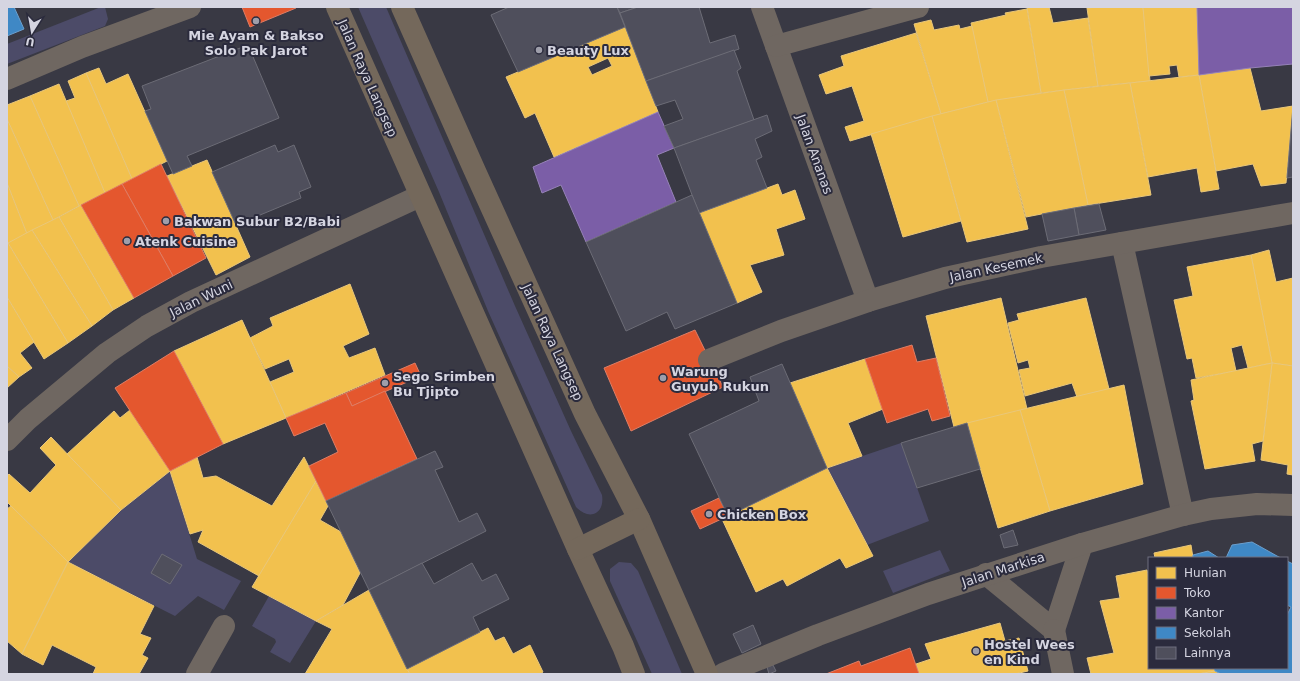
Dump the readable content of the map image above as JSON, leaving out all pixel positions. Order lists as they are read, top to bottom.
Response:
{
  "streets": {
    "main road": ["Jalan Raya Langsep"],
    "street": [
      "Jalan Ananas",
      "Jalan Kesemek",
      "Jalan Wuni",
      "Jalan Markisa"
    ]
  },
  "crossings": [
    ["Jalan Raya Langsep", "Jalan Wuni"],
    ["Jalan Ananas", "Jalan Kesemek"]
  ],
  "places": [
    "Mie Ayam & Bakso Solo Pak Jarot",
    "Beauty Lux",
    "Bakwan Subur B2/Babi",
    "Atenk Cuisine",
    "Warung Guyub Rukun",
    "Sego Srimben Bu Tjipto",
    "Chicken Box",
    "Hostel Wees en Kind"
  ],
  "legend": [
    "Hunian",
    "Toko",
    "Kantor",
    "Sekolah",
    "Lainnya"
  ],
  "north": "bottom"
}
